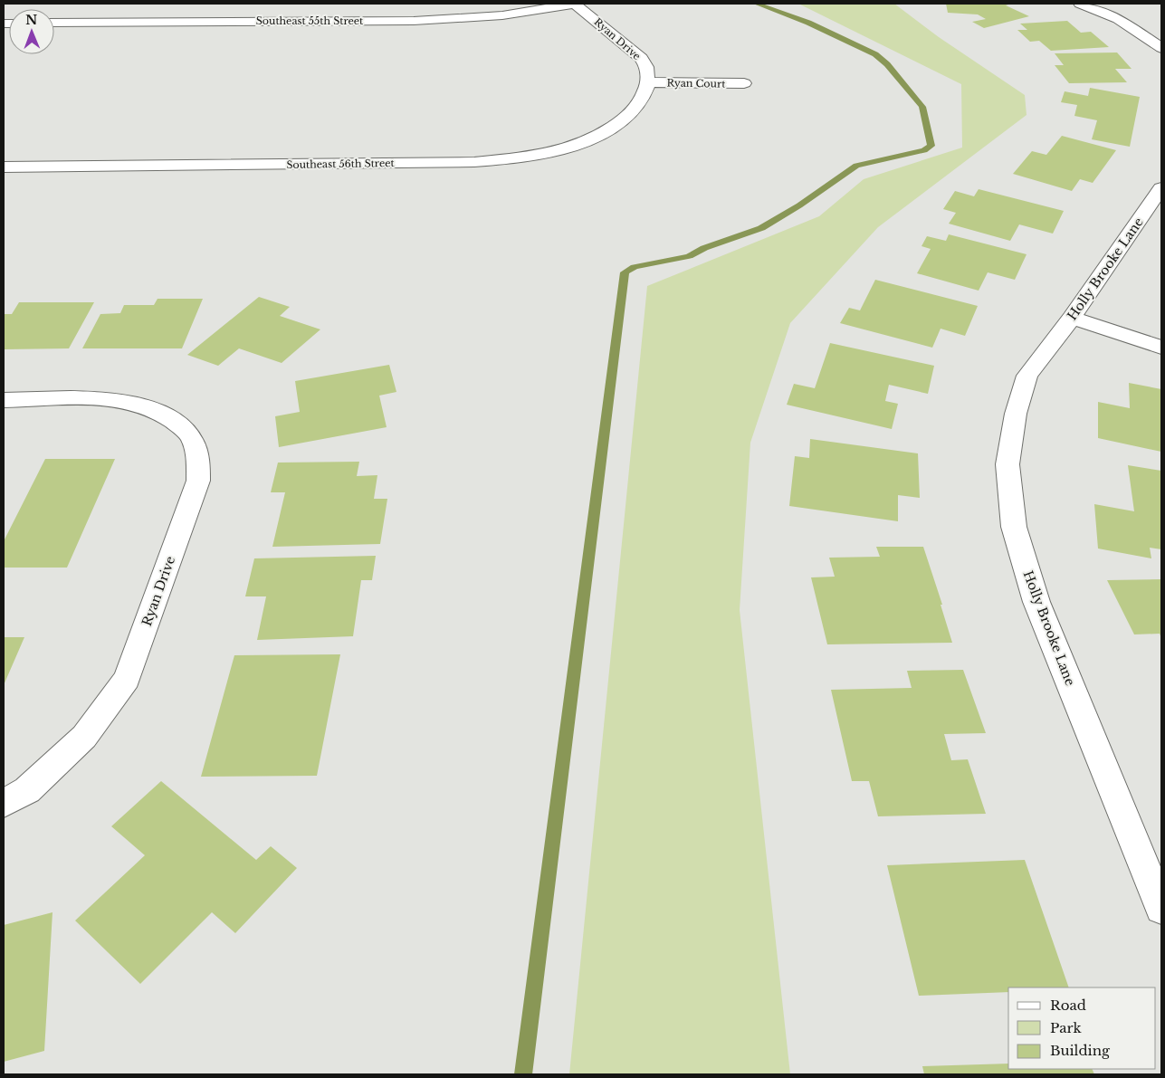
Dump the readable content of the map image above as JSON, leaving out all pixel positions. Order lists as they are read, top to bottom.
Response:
{
  "streets": {
    "street": [
      "Southeast 55th Street",
      "Ryan Drive",
      "Ryan Court",
      "Southeast 56th Street",
      "Holly Brooke Lane"
    ]
  },
  "crossings": [
    ["Southeast 55th Street", "Ryan Drive"],
    ["Ryan Drive", "Ryan Court"],
    ["Ryan Drive", "Southeast 56th Street"],
    ["Ryan Court", "Southeast 56th Street"]
  ],
  "legend": ["Road", "Park", "Building"],
  "north": "top"
}
